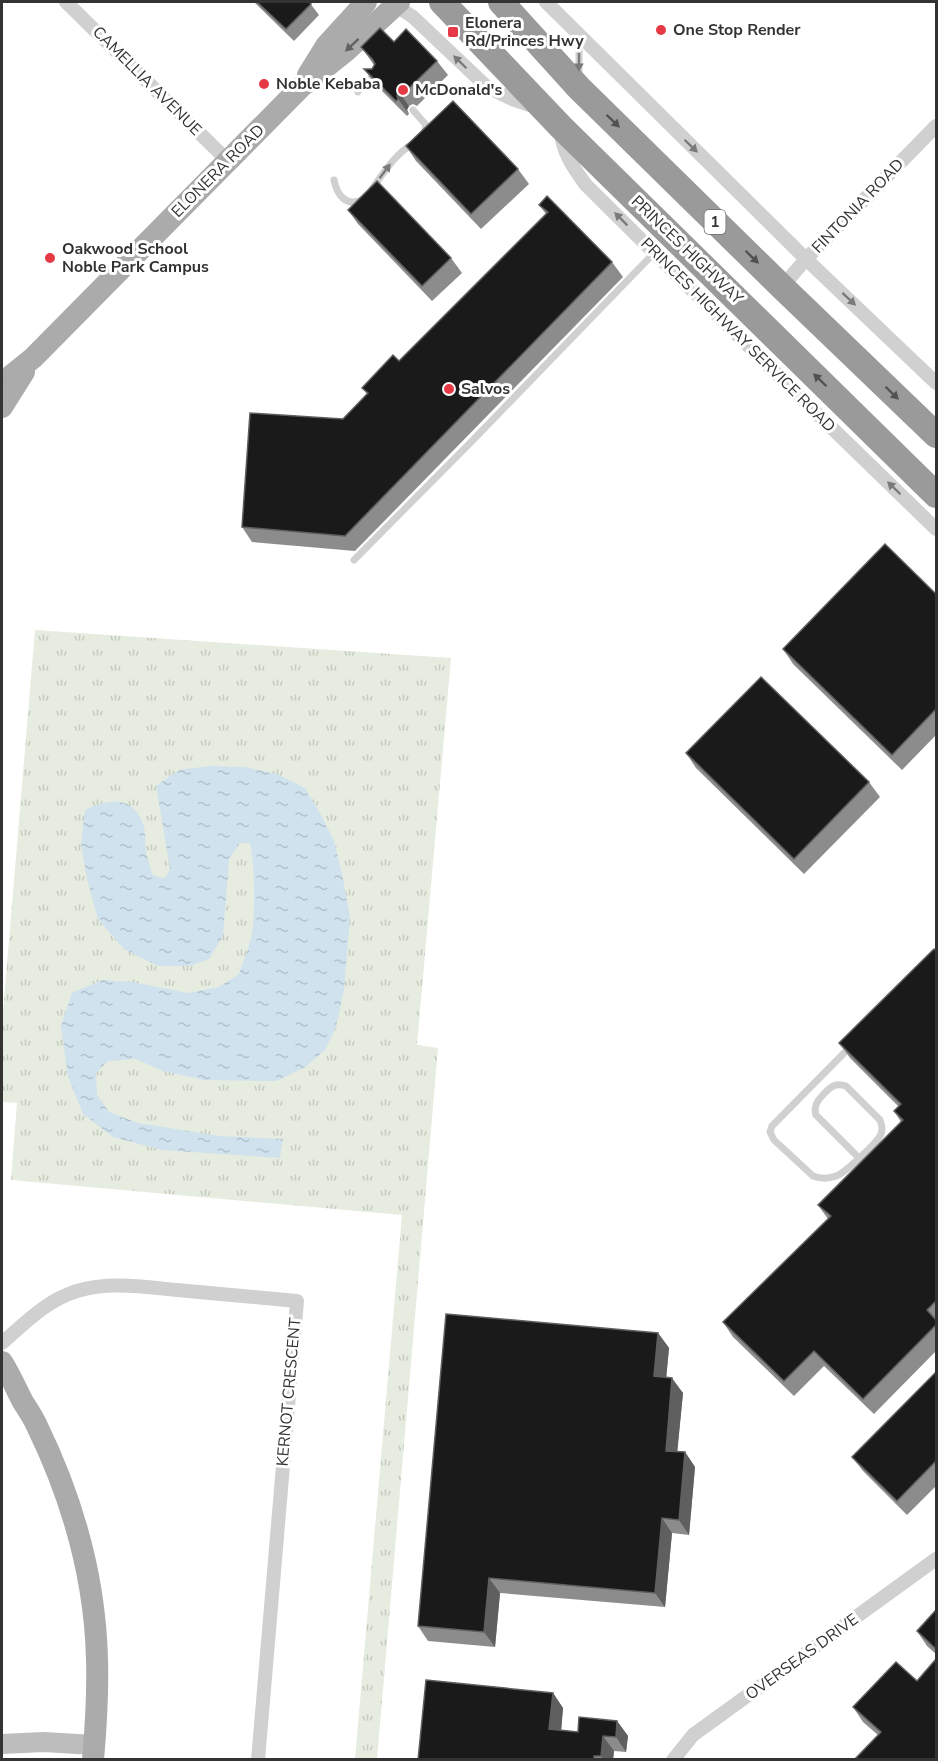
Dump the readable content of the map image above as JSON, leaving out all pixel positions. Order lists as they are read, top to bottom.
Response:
{
  "streets": {
    "highway": ["1", "PRINCES HIGHWAY"],
    "main road": ["ELONERA ROAD"],
    "street": [
      "CAMELLIA AVENUE",
      "FINTONIA ROAD",
      "PRINCES HIGHWAY SERVICE ROAD",
      "KERNOT CRESCENT",
      "OVERSEAS DRIVE"
    ]
  },
  "crossings": [
    ["CAMELLIA AVENUE", "ELONERA ROAD"],
    ["FINTONIA ROAD", "1"],
    ["PRINCES HIGHWAY", "PRINCES HIGHWAY SERVICE ROAD"]
  ],
  "places": {
    "other": [
      "One Stop Render",
      "Noble Kebaba",
      "McDonald's",
      "Oakwood School Noble Park Campus",
      "Salvos"
    ],
    "transit": ["Elonera Rd/Princes Hwy"]
  }
}
